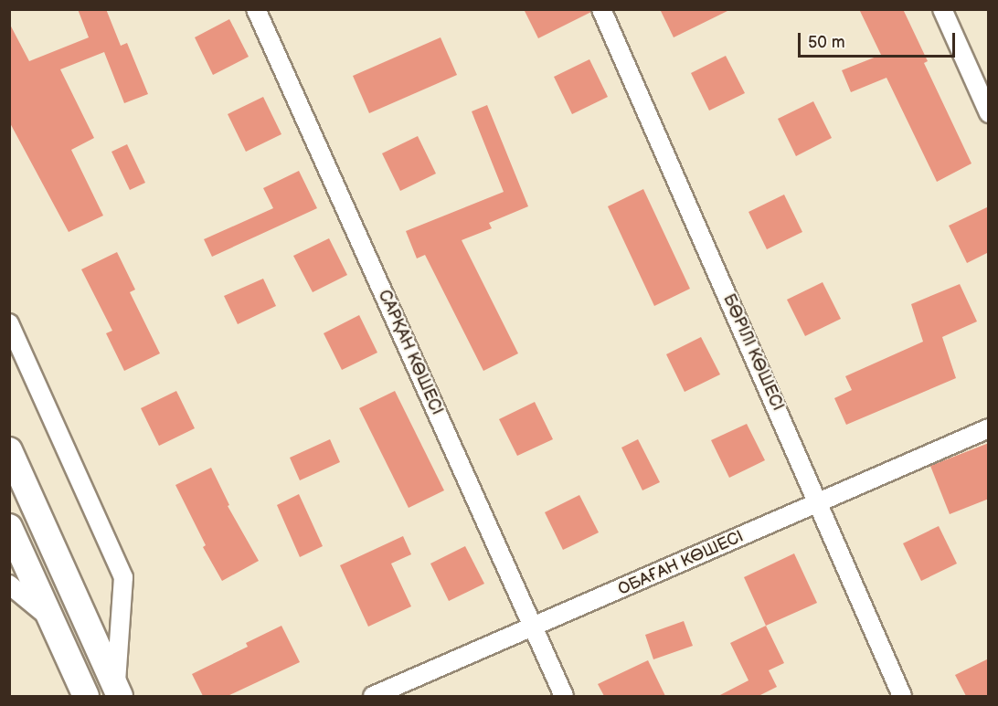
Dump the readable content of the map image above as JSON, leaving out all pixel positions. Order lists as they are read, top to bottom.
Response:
{
  "streets": {
    "street": ["САРҚАН КӨШЕСІ", "БӨРІЛІ КӨШЕСІ", "ОБАҒАН КӨШЕСІ"]
  },
  "crossings": [
    ["САРҚАН КӨШЕСІ", "ОБАҒАН КӨШЕСІ"],
    ["БӨРІЛІ КӨШЕСІ", "ОБАҒАН КӨШЕСІ"]
  ],
  "scale_bar": "50 m"
}
